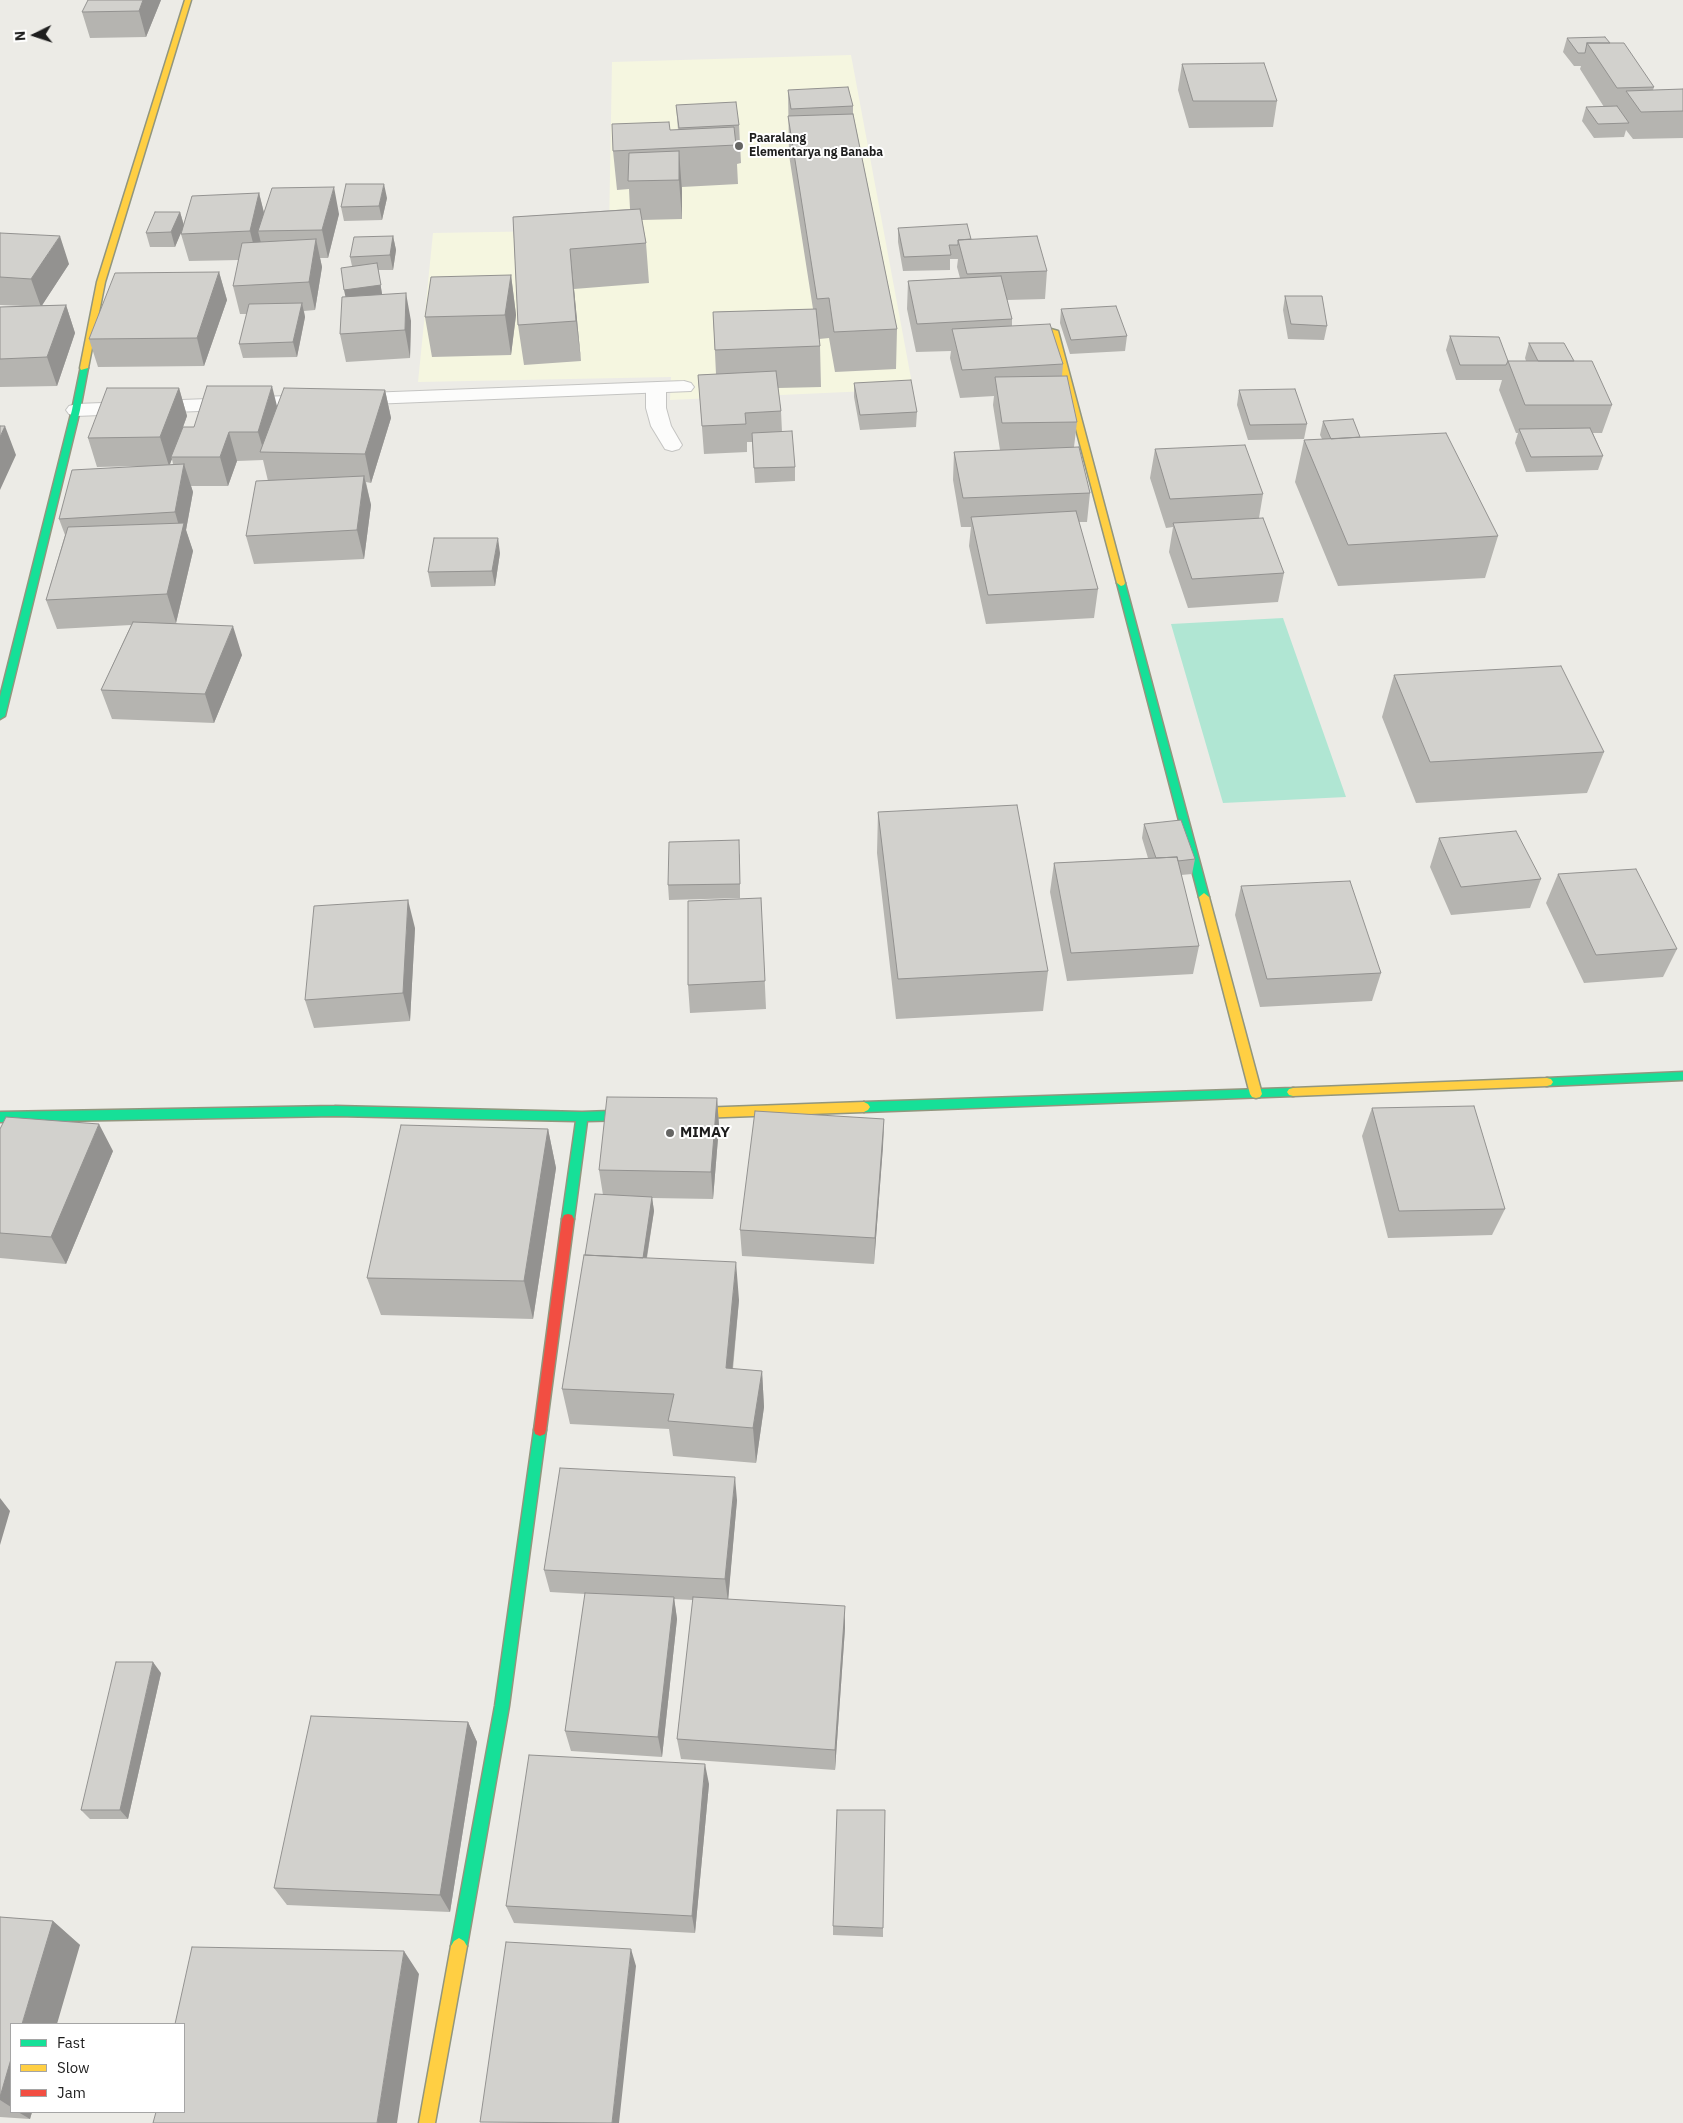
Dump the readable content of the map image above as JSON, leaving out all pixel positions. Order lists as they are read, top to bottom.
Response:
{
  "places": ["Paaralang Elementarya ng Banaba", "MIMAY"],
  "legend": ["Fast", "Slow", "Jam"],
  "north": "left"
}
